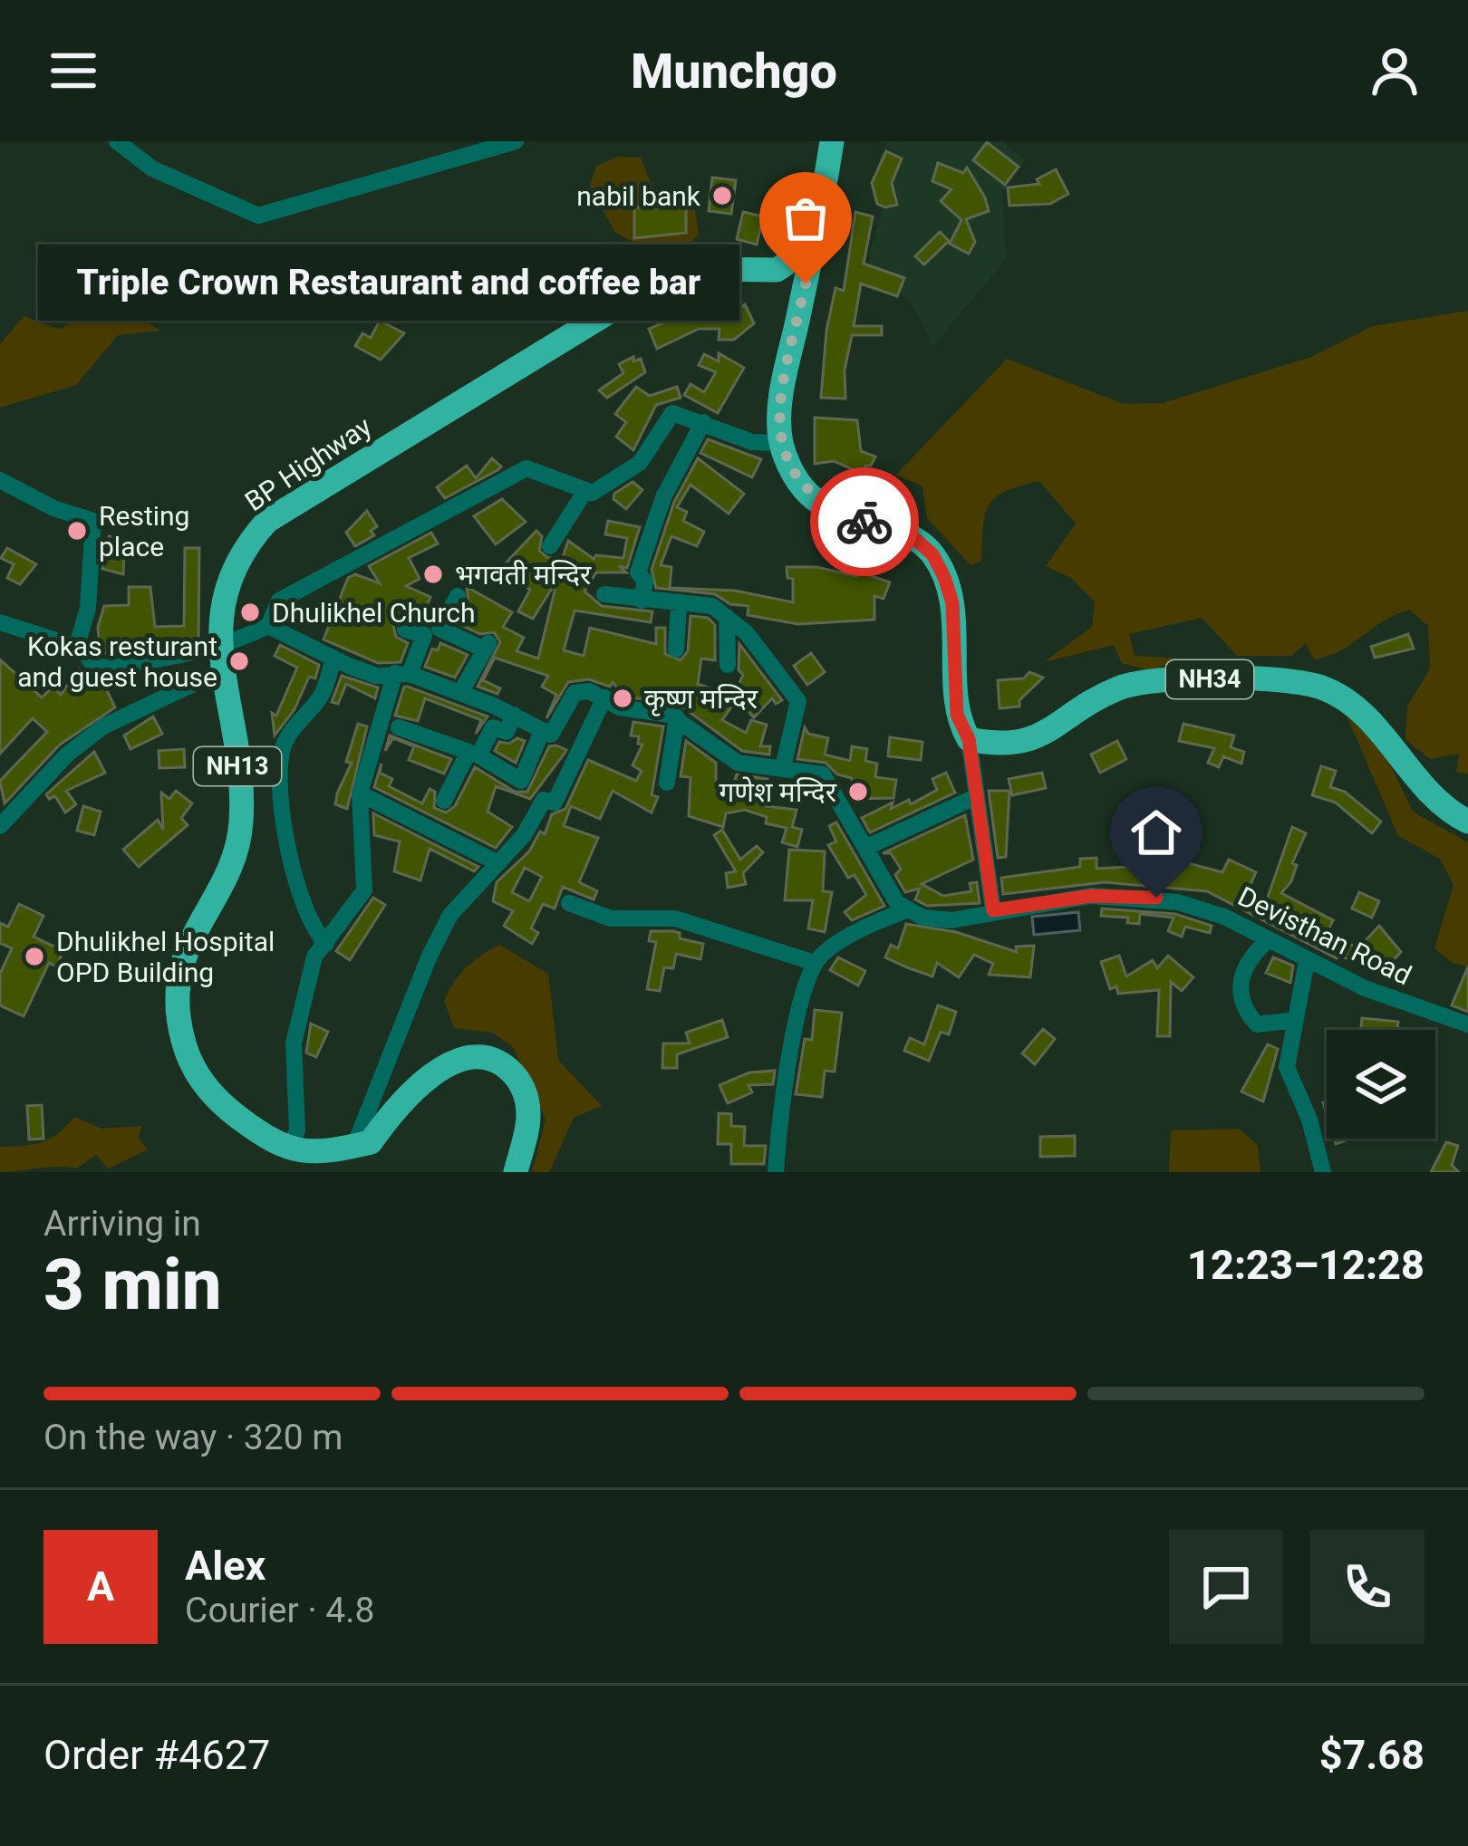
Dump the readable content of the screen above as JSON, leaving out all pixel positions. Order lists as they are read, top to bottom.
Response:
{
  "streets": {
    "highway": ["BP Highway", "NH34", "NH13"],
    "street": ["Devisthan Road"]
  },
  "places": [
    "nabil bank",
    "Triple Crown Restaurant and coffee bar",
    "Resting place",
    "भगवती मन्दिर",
    "Dhulikhel Church",
    "Kokas resturant and guest house",
    "कृष्ण मन्दिर",
    "गणेश मन्दिर",
    "Dhulikhel Hospital OPD Building"
  ],
  "page": {
    "header": "Munchgo",
    "bubble": "Triple Crown Restaurant and coffee bar",
    "heading": ["3 min", "Arriving in", "12:23–12:28"],
    "panel": [
      "Alex",
      "Courier · 4.8",
      "Order #4627",
      "$7.68"
    ],
    "bar": "On the way · 320 m",
    "round": "A"
  }
}
